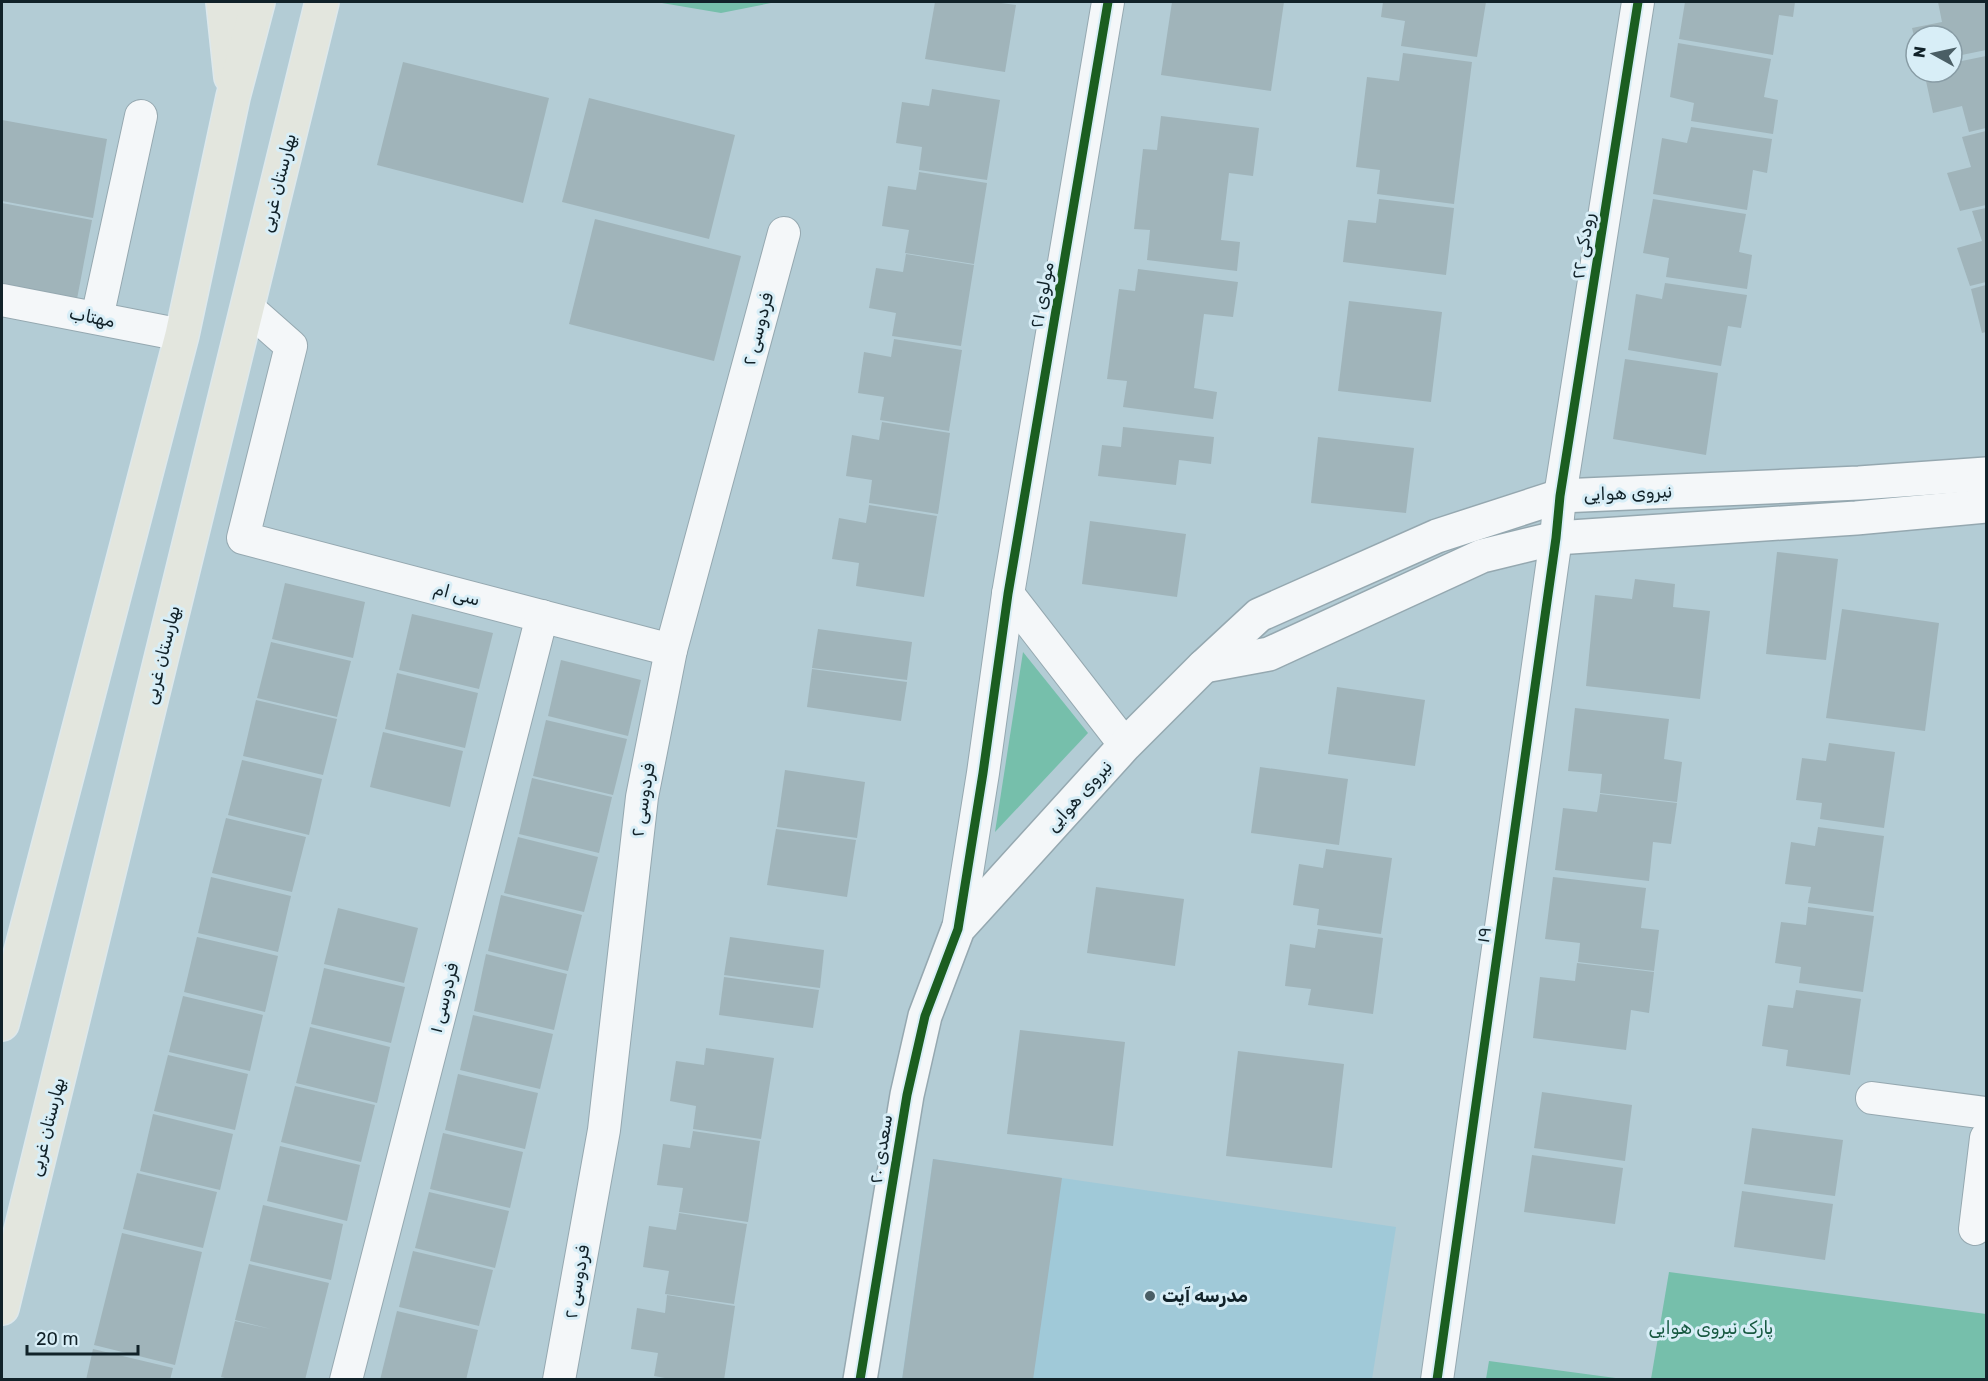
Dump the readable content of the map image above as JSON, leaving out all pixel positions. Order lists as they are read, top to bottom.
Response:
{
  "streets": {
    "main road": ["بهارستان غربی"],
    "street": [
      "رودکی ۲۲",
      "مولوی ۲۱",
      "مهتاب",
      "فردوسی ۲",
      "نیروی هوایی",
      "سی ام",
      "۱۹",
      "فردوسی ۱",
      "سعدی ۲۰"
    ]
  },
  "crossings": [
    ["بهارستان غربی", "سی ام"],
    ["رودکی ۲۲", "نیروی هوایی"],
    ["رودکی ۲۲", "۱۹"],
    ["مولوی ۲۱", "نیروی هوایی"],
    ["مولوی ۲۱", "سعدی ۲۰"],
    ["فردوسی ۲", "سی ام"],
    ["نیروی هوایی", "۱۹"],
    ["نیروی هوایی", "سعدی ۲۰"],
    ["سی ام", "فردوسی ۱"]
  ],
  "parks": ["پارک نیروی هوایی"],
  "places": ["مدرسه آیت"],
  "scale_bar": "20 m",
  "north": "left"
}
